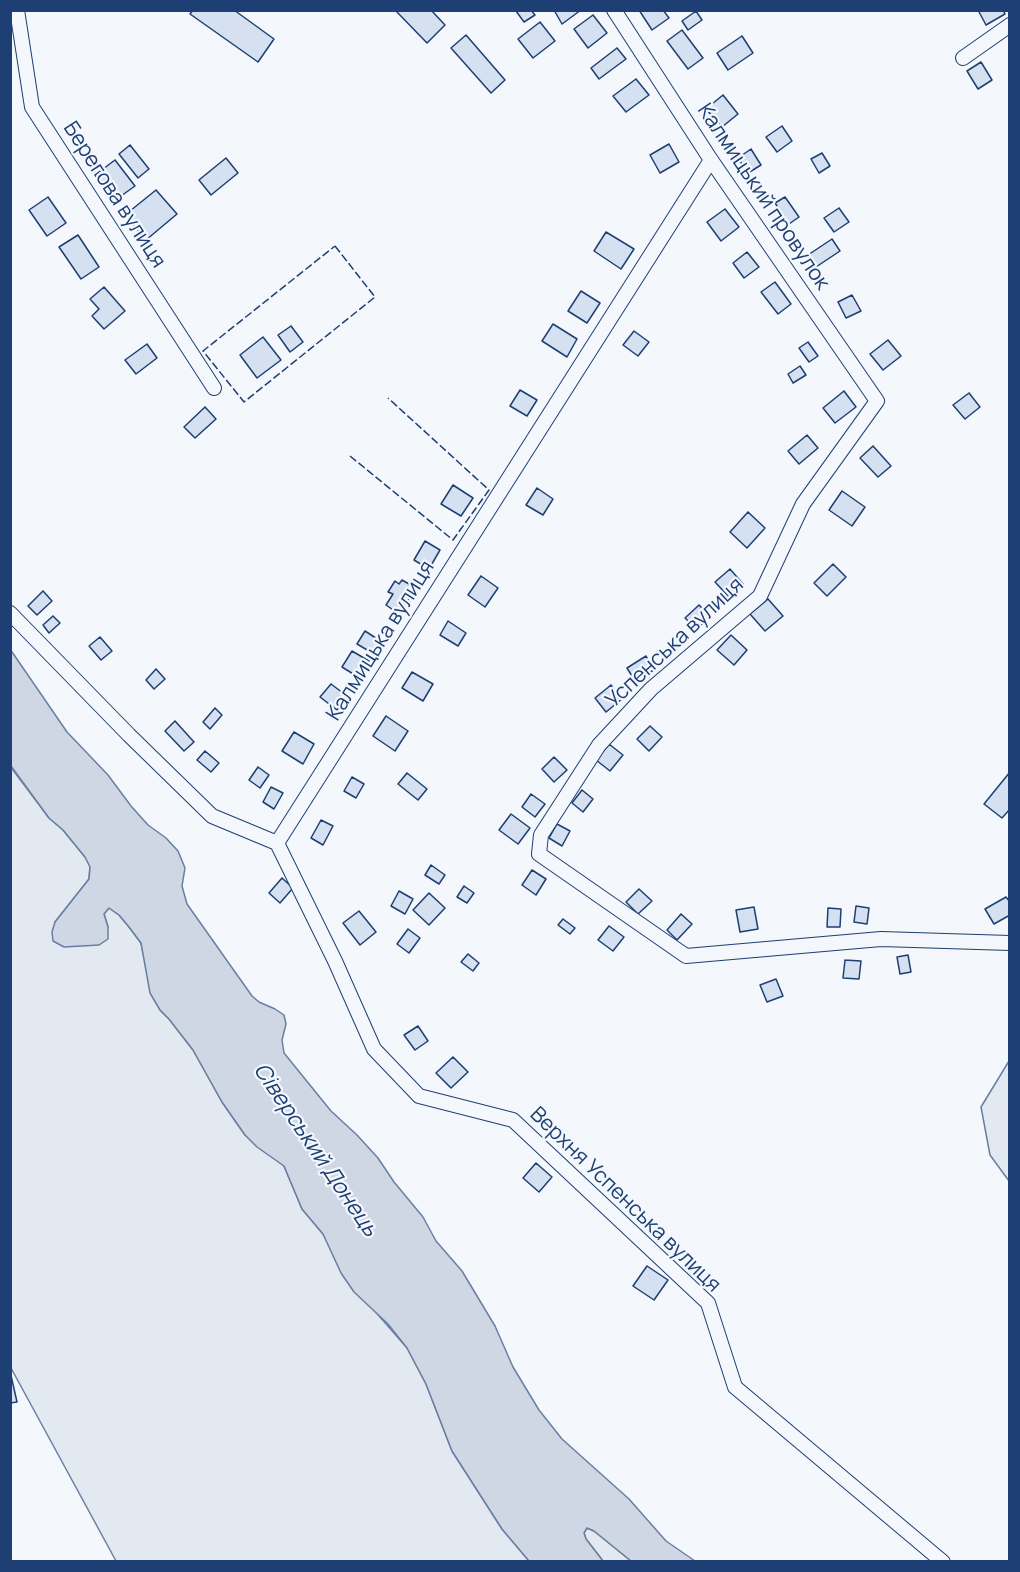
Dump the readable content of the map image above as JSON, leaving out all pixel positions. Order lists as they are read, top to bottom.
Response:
{
  "streets": {
    "street": [
      "Берегова вулиця",
      "Калмицький провулок",
      "Калмицька вулиця",
      "Успенська вулиця",
      "Верхня Успенська вулиця"
    ]
  },
  "crossings": [
    ["Калмицький провулок", "Калмицька вулиця"],
    ["Калмицький провулок", "Успенська вулиця"],
    ["Калмицька вулиця", "Верхня Успенська вулиця"]
  ],
  "water": ["Сіверський Донець"]
}
